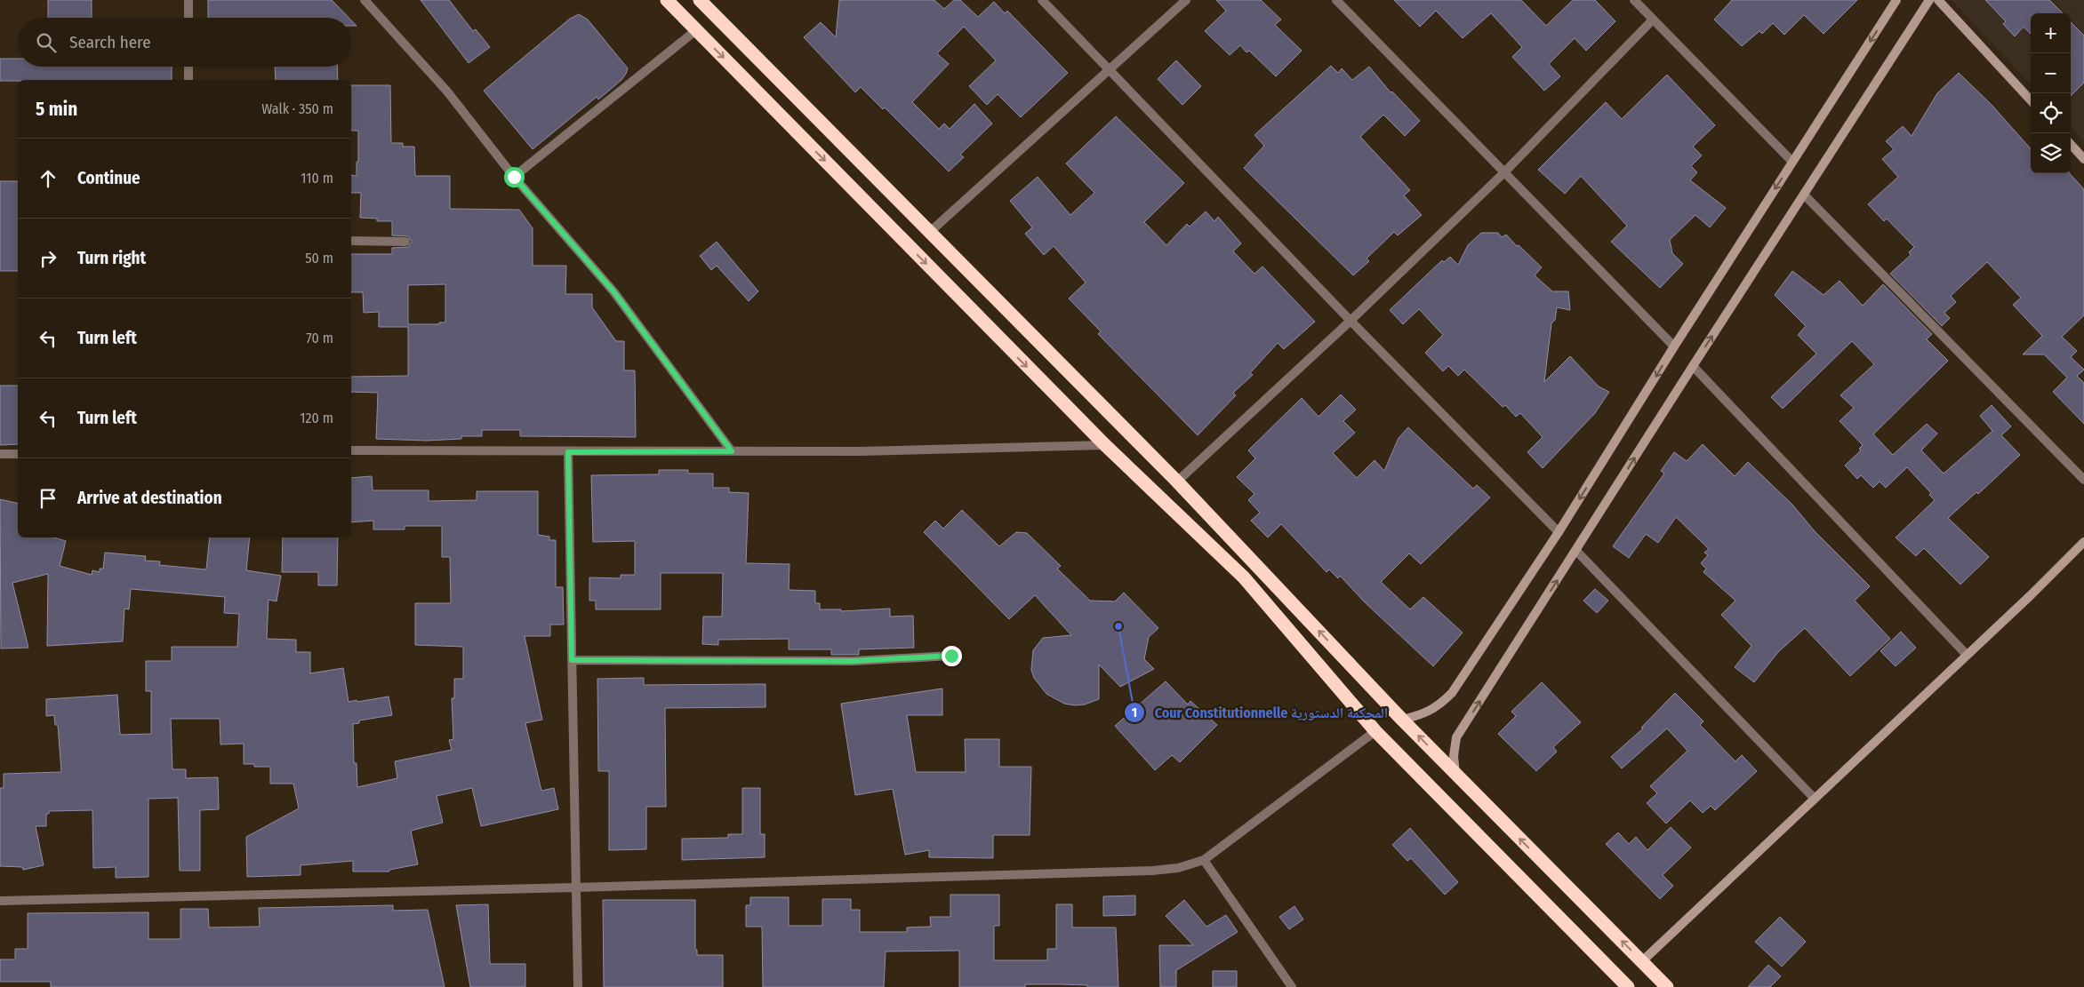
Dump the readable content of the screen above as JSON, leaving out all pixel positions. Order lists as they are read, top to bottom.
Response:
{
  "places": ["Cour Constitutionnelle المحكمة الدستورية"],
  "page": {
    "map_buttons": ["+", "−"],
    "search": "Search here",
    "heading": ["5 min", "Walk · 350 m"],
    "list": [
      ["Continue", "110 m"],
      ["Turn right", "50 m"],
      ["Turn left", "70 m"],
      ["Turn left", "120 m"],
      "Arrive at destination"
    ]
  }
}
